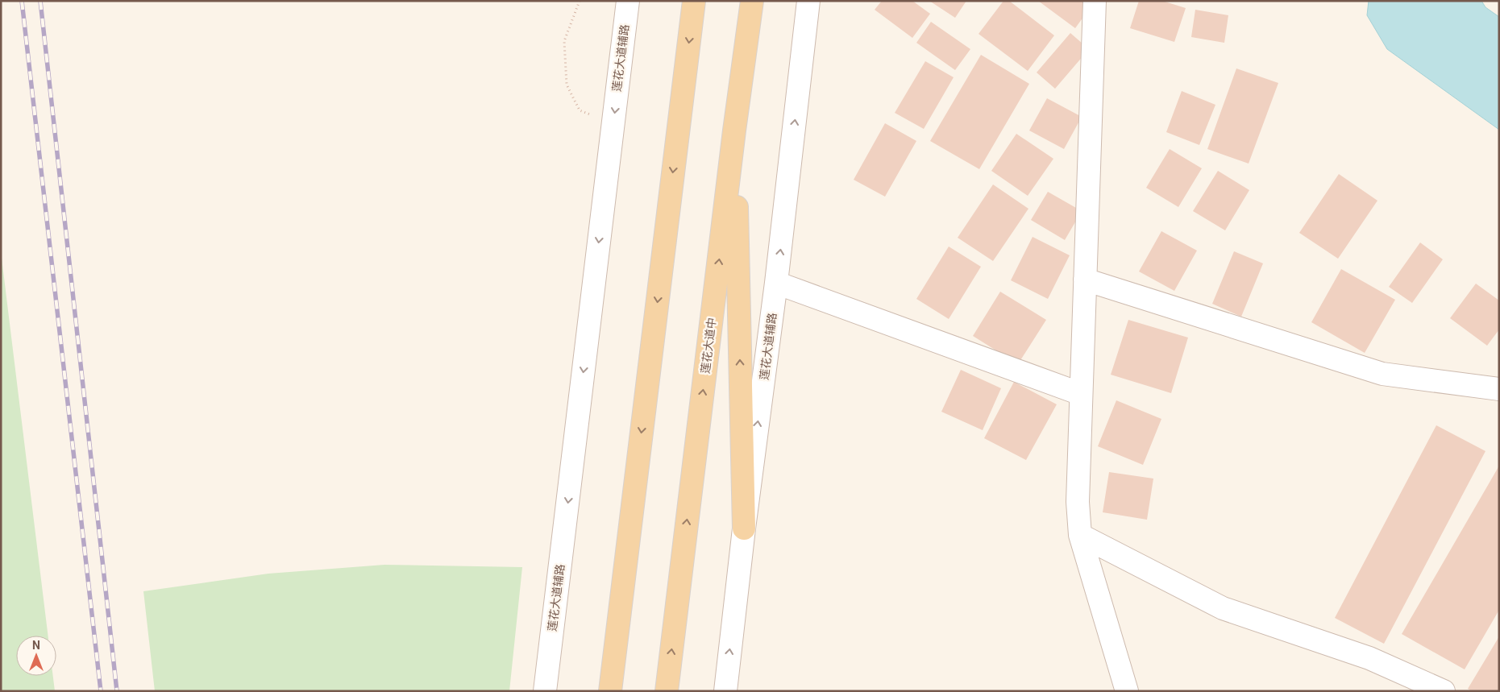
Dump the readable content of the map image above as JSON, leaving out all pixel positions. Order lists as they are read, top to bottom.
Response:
{
  "streets": {
    "main road": ["莲花大道中"],
    "street": ["莲花大道辅路"]
  },
  "north": "top"
}
